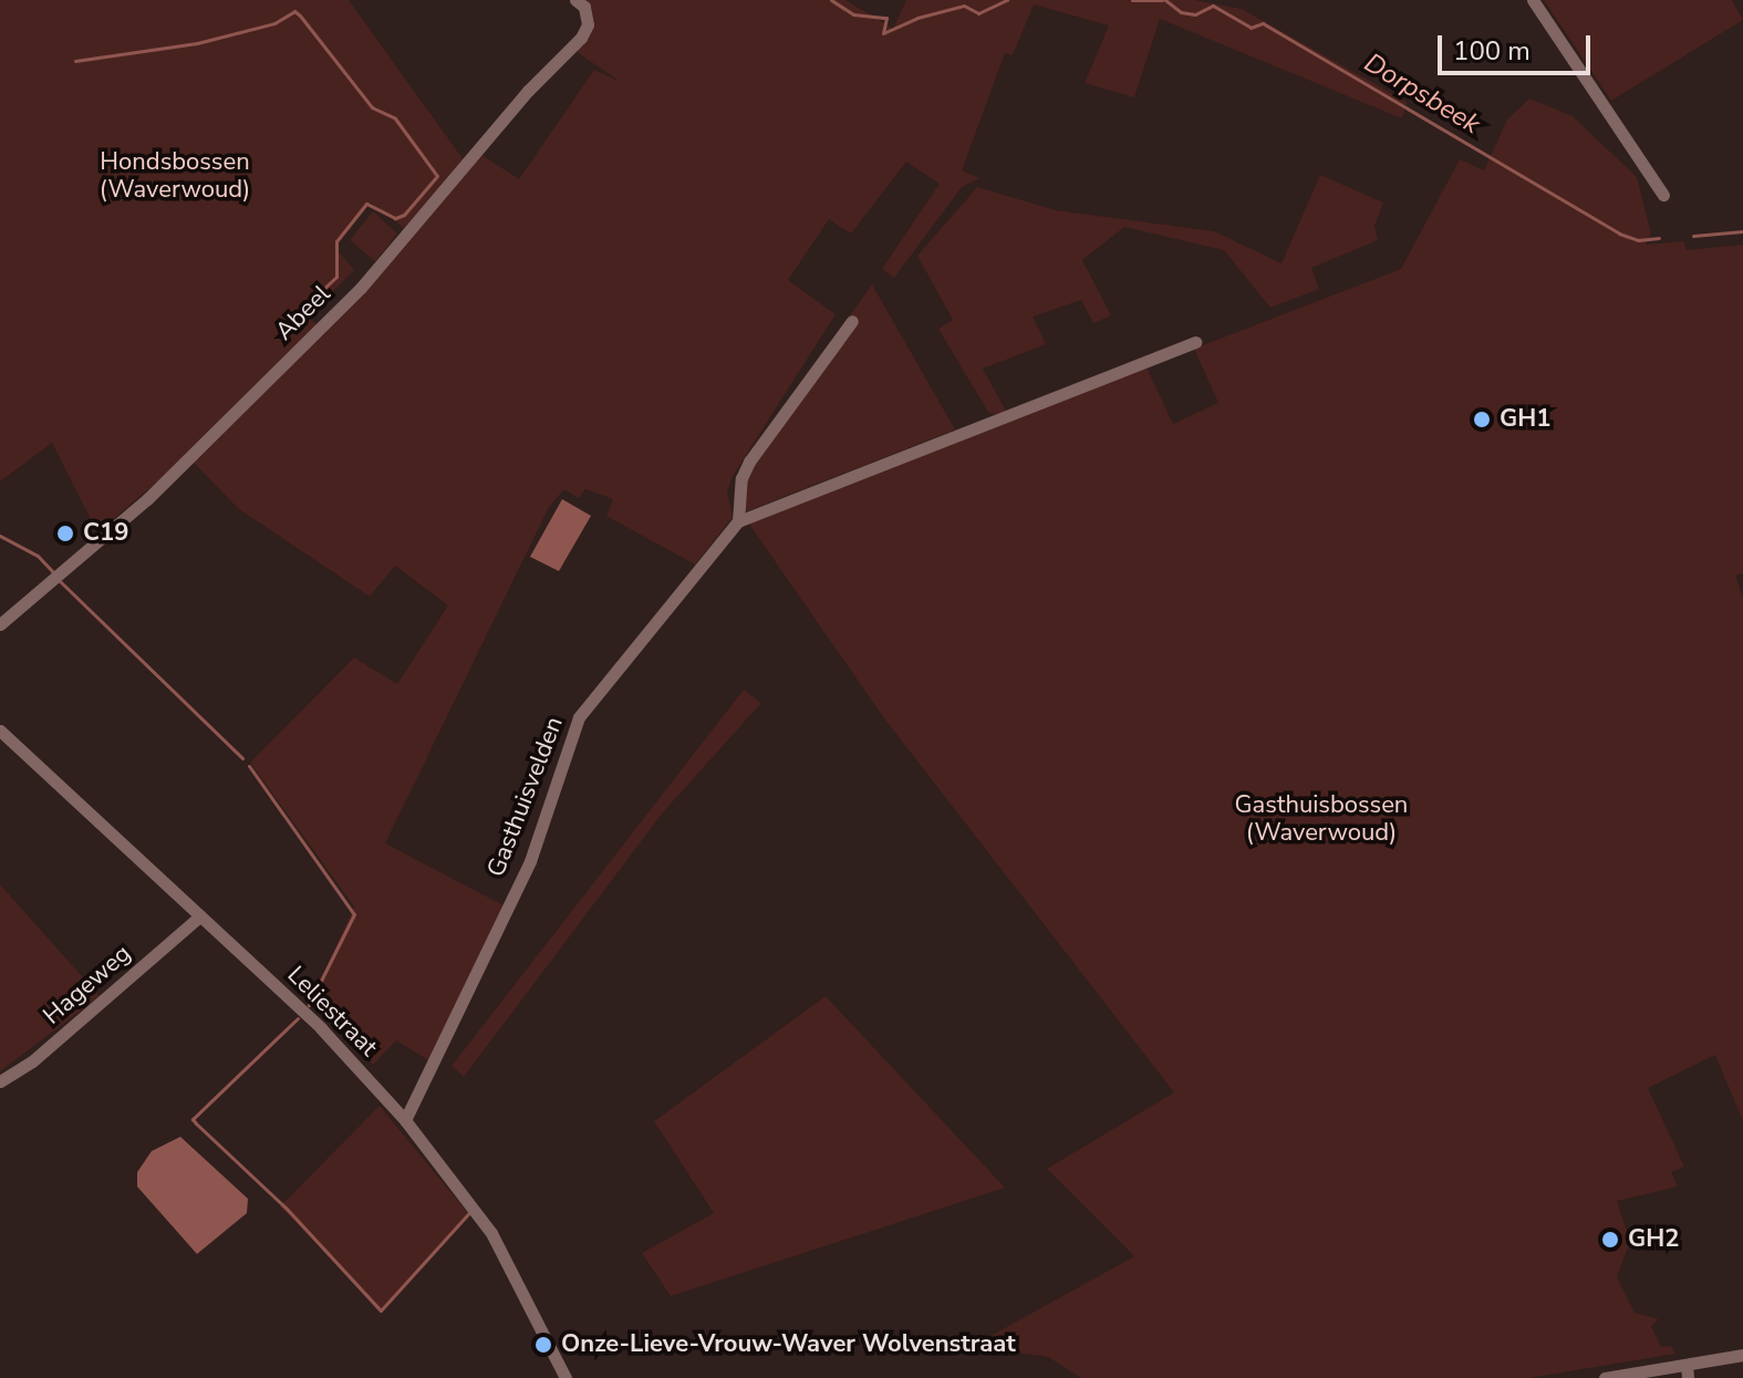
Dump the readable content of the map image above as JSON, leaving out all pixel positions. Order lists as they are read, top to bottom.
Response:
{
  "streets": {
    "street": [
      "Abeel",
      "Gasthuisvelden",
      "Hageweg",
      "Leliestraat"
    ]
  },
  "crossings": [
    ["Gasthuisvelden", "Leliestraat"],
    ["Hageweg", "Leliestraat"]
  ],
  "water": ["Dorpsbeek"],
  "parks": ["Hondsbossen (Waverwoud)", "Gasthuisbossen (Waverwoud)"],
  "places": [
    "GH1",
    "C19",
    "GH2",
    "Onze-Lieve-Vrouw-Waver Wolvenstraat"
  ],
  "scale_bar": "100 m"
}
